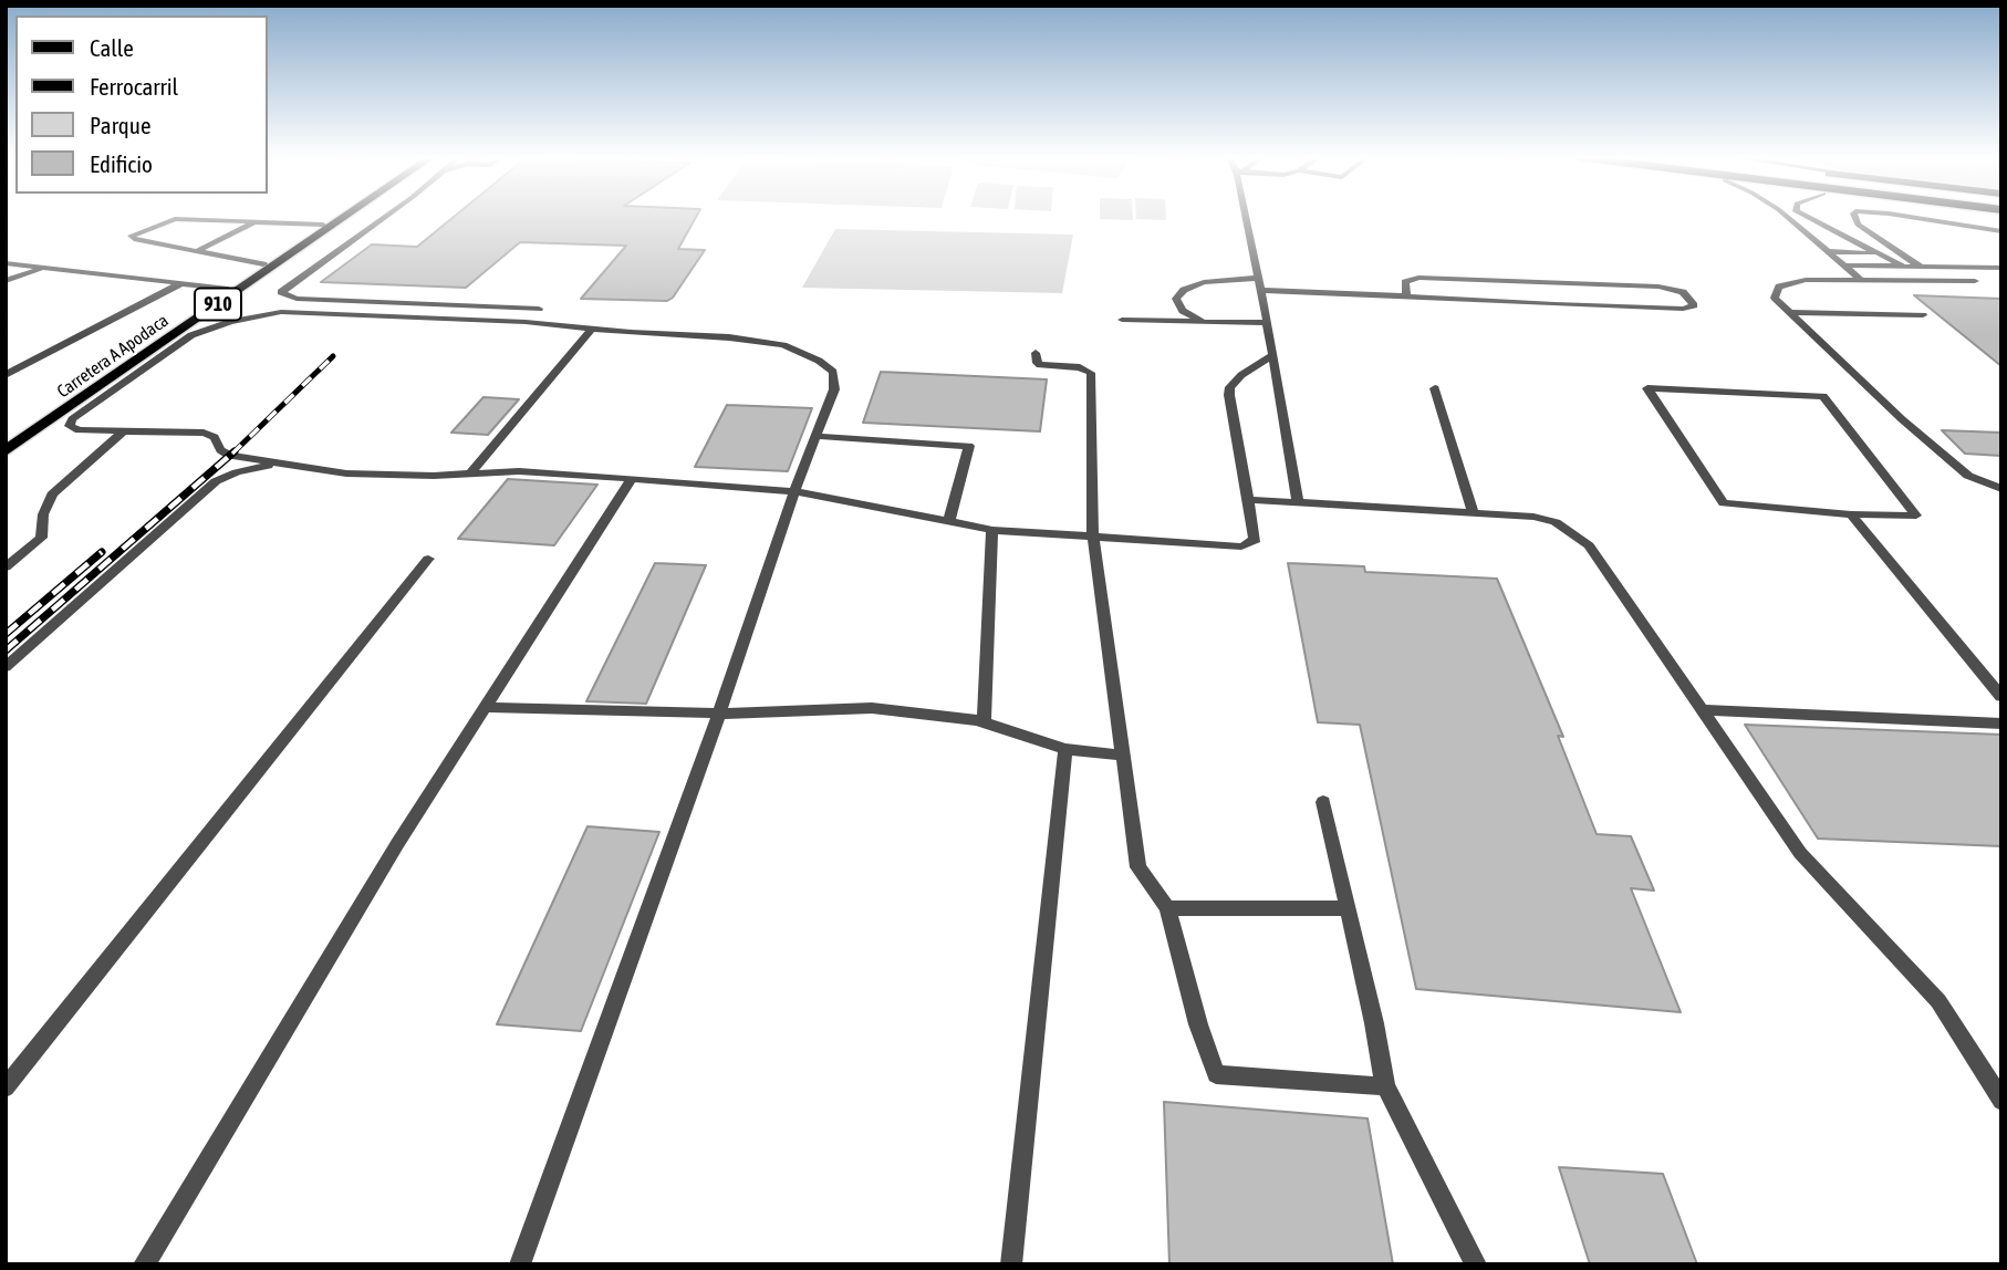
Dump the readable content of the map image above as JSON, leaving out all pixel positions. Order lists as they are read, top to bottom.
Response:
{
  "streets": {
    "main road": ["910", "Carretera A Apodaca"]
  },
  "legend": [
    "Calle",
    "Ferrocarril",
    "Parque",
    "Edificio"
  ]
}
